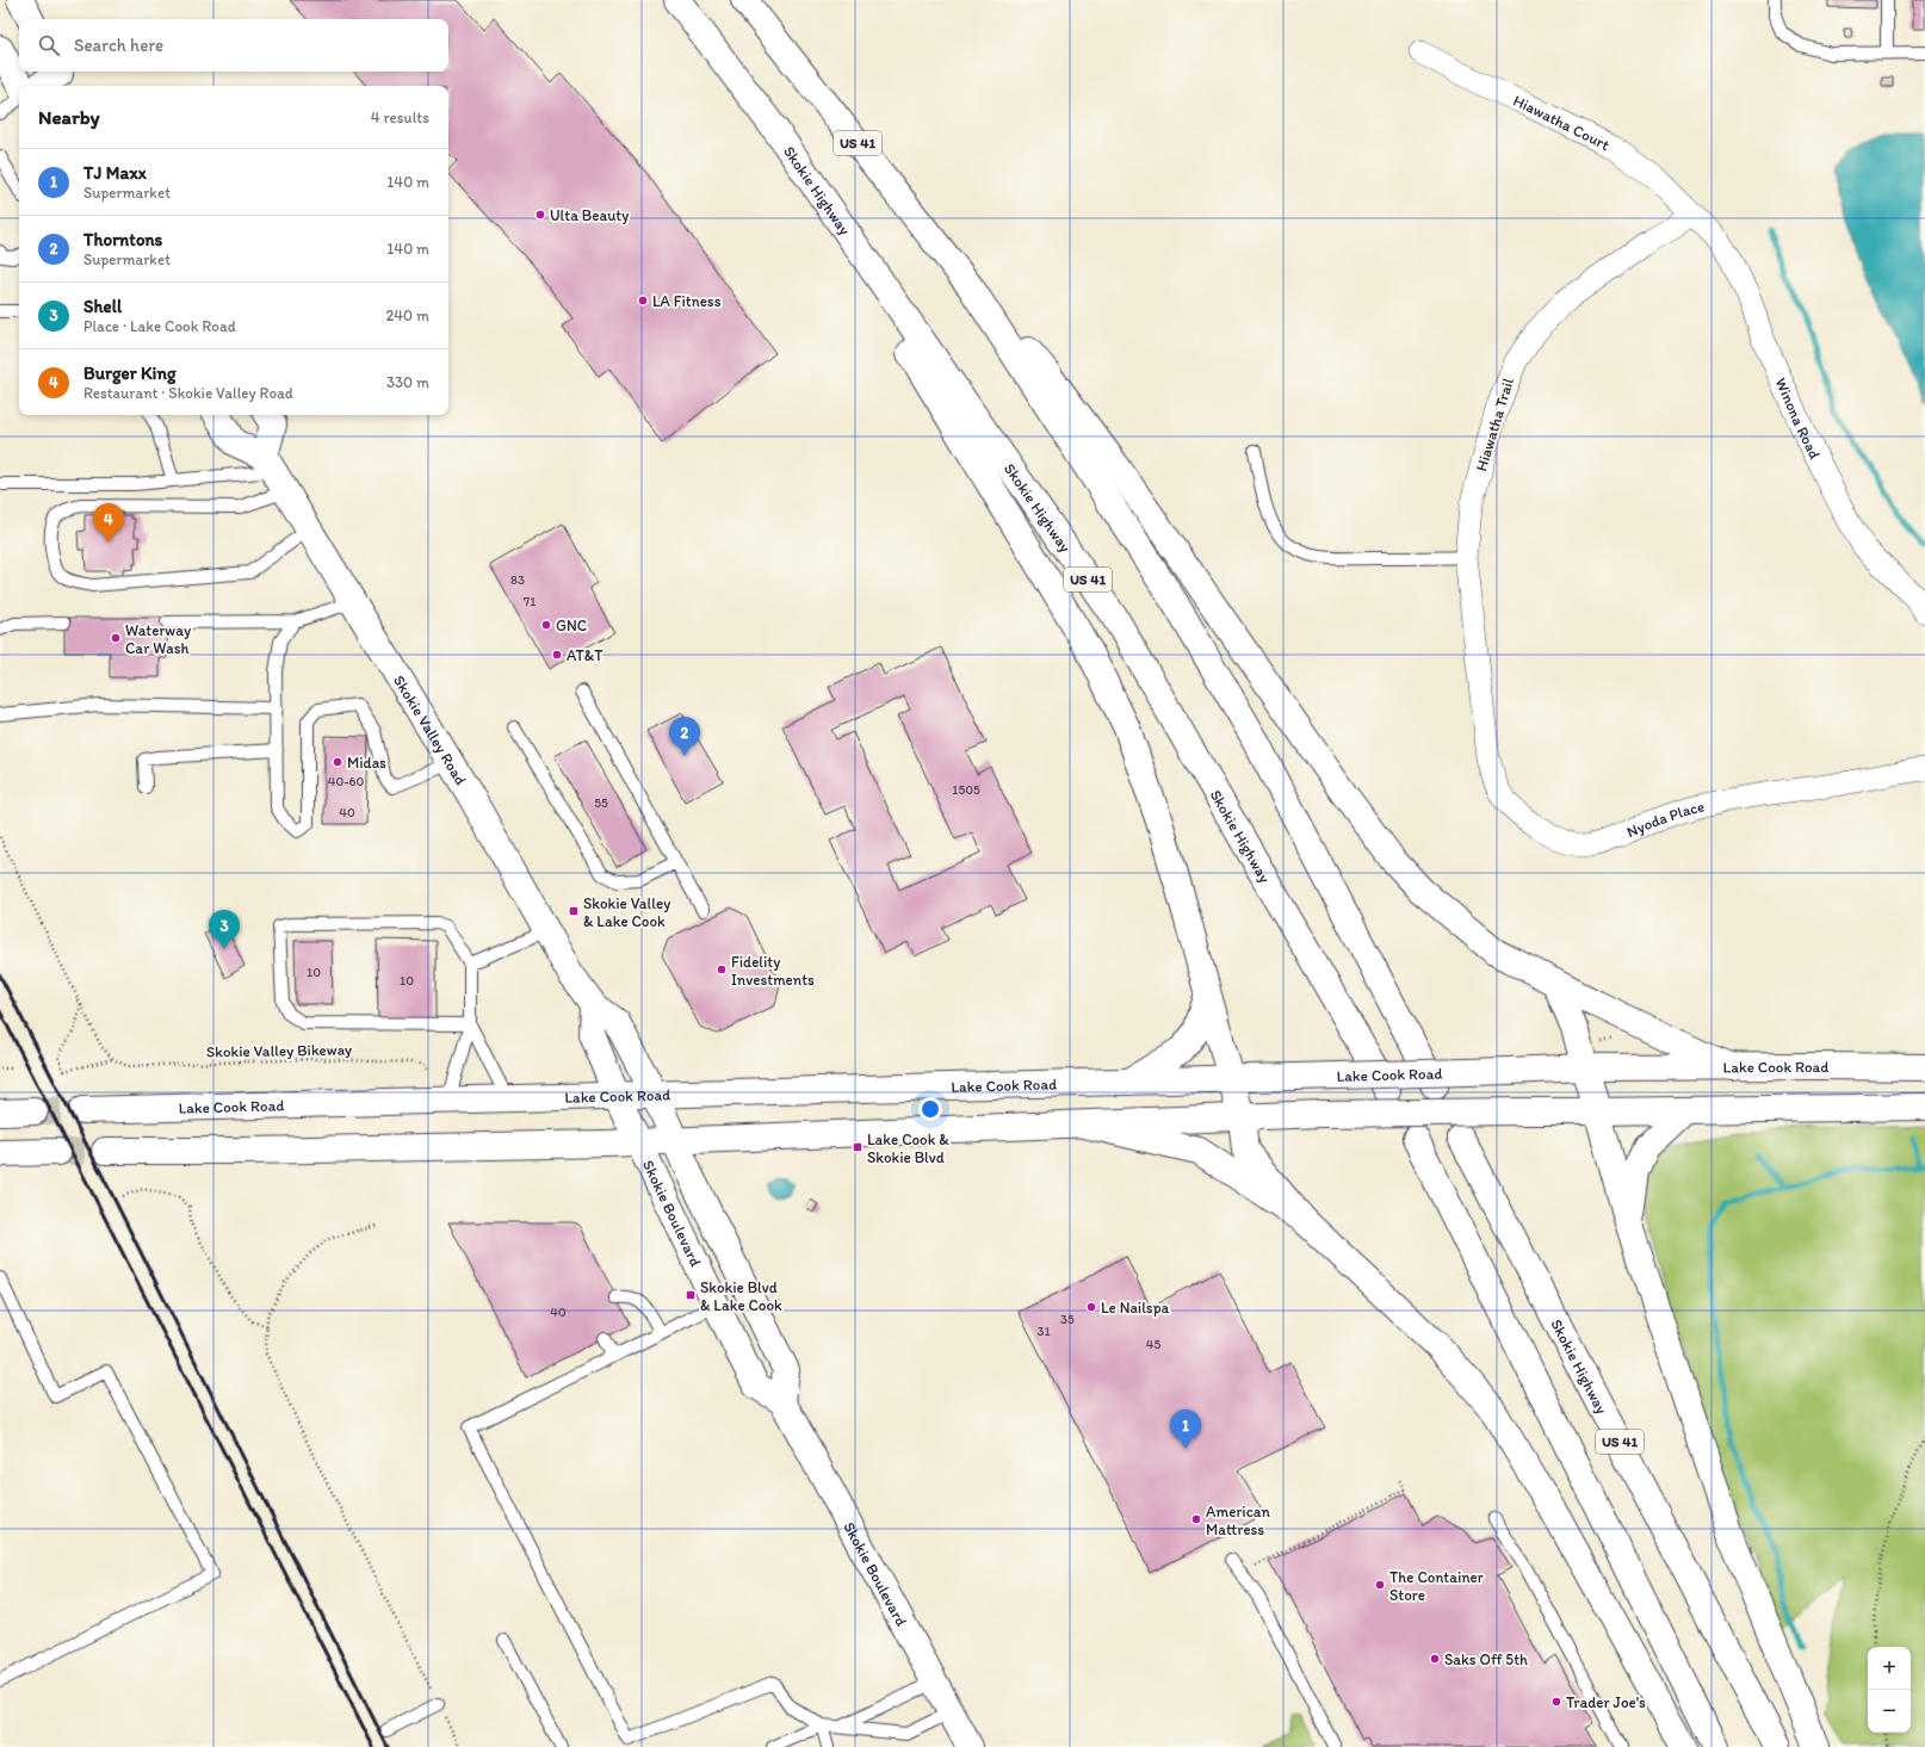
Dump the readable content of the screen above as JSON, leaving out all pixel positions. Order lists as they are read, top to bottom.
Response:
{
  "streets": {
    "main road": [
      "US 41",
      "Skokie Highway",
      "Skokie Valley Road",
      "Lake Cook Road",
      "Skokie Boulevard"
    ],
    "street": [
      "Hiawatha Court",
      "Winona Road",
      "Hiawatha Trail",
      "Nyoda Place"
    ],
    "path": ["Skokie Valley Bikeway"]
  },
  "crossings": [
    ["Hiawatha Court", "Winona Road"],
    ["Hiawatha Court", "Hiawatha Trail"],
    ["Winona Road", "Hiawatha Trail"],
    ["Hiawatha Trail", "Nyoda Place"],
    ["Skokie Valley Road", "Lake Cook Road"],
    ["Skokie Valley Road", "Skokie Boulevard"]
  ],
  "places": {
    "other": [
      "Ulta Beauty",
      "LA Fitness",
      "GNC",
      "Waterway Car Wash",
      "AT&T",
      "Midas",
      "Fidelity Investments",
      "Le Nailspa",
      "American Mattress",
      "The Container Store",
      "Saks Off 5th",
      "Trader Joe's"
    ],
    "transit": ["Skokie Valley & Lake Cook", "Lake Cook & Skokie Blvd", "Skokie Blvd & Lake Cook"]
  },
  "house_numbers": [
    "83",
    "71",
    "40-60",
    "1505",
    "55",
    "40",
    "10",
    "10",
    "40",
    "35",
    "31",
    "45"
  ],
  "page": {
    "search": "Search here",
    "heading": ["Nearby", "4 results"],
    "list": [
      {
        "mark": "1",
        "name": "TJ Maxx",
        "note": "Supermarket",
        "value": "140 m"
      },
      {
        "mark": "2",
        "name": "Thorntons",
        "note": "Supermarket",
        "value": "140 m"
      },
      {
        "mark": "3",
        "name": "Shell",
        "note": "Place · Lake Cook Road",
        "value": "240 m"
      },
      {
        "mark": "4",
        "name": "Burger King",
        "note": "Restaurant · Skokie Valley Road",
        "value": "330 m"
      }
    ],
    "pins": [
      "4",
      "2",
      "3",
      "1"
    ],
    "map_buttons": ["+", "−"]
  }
}
